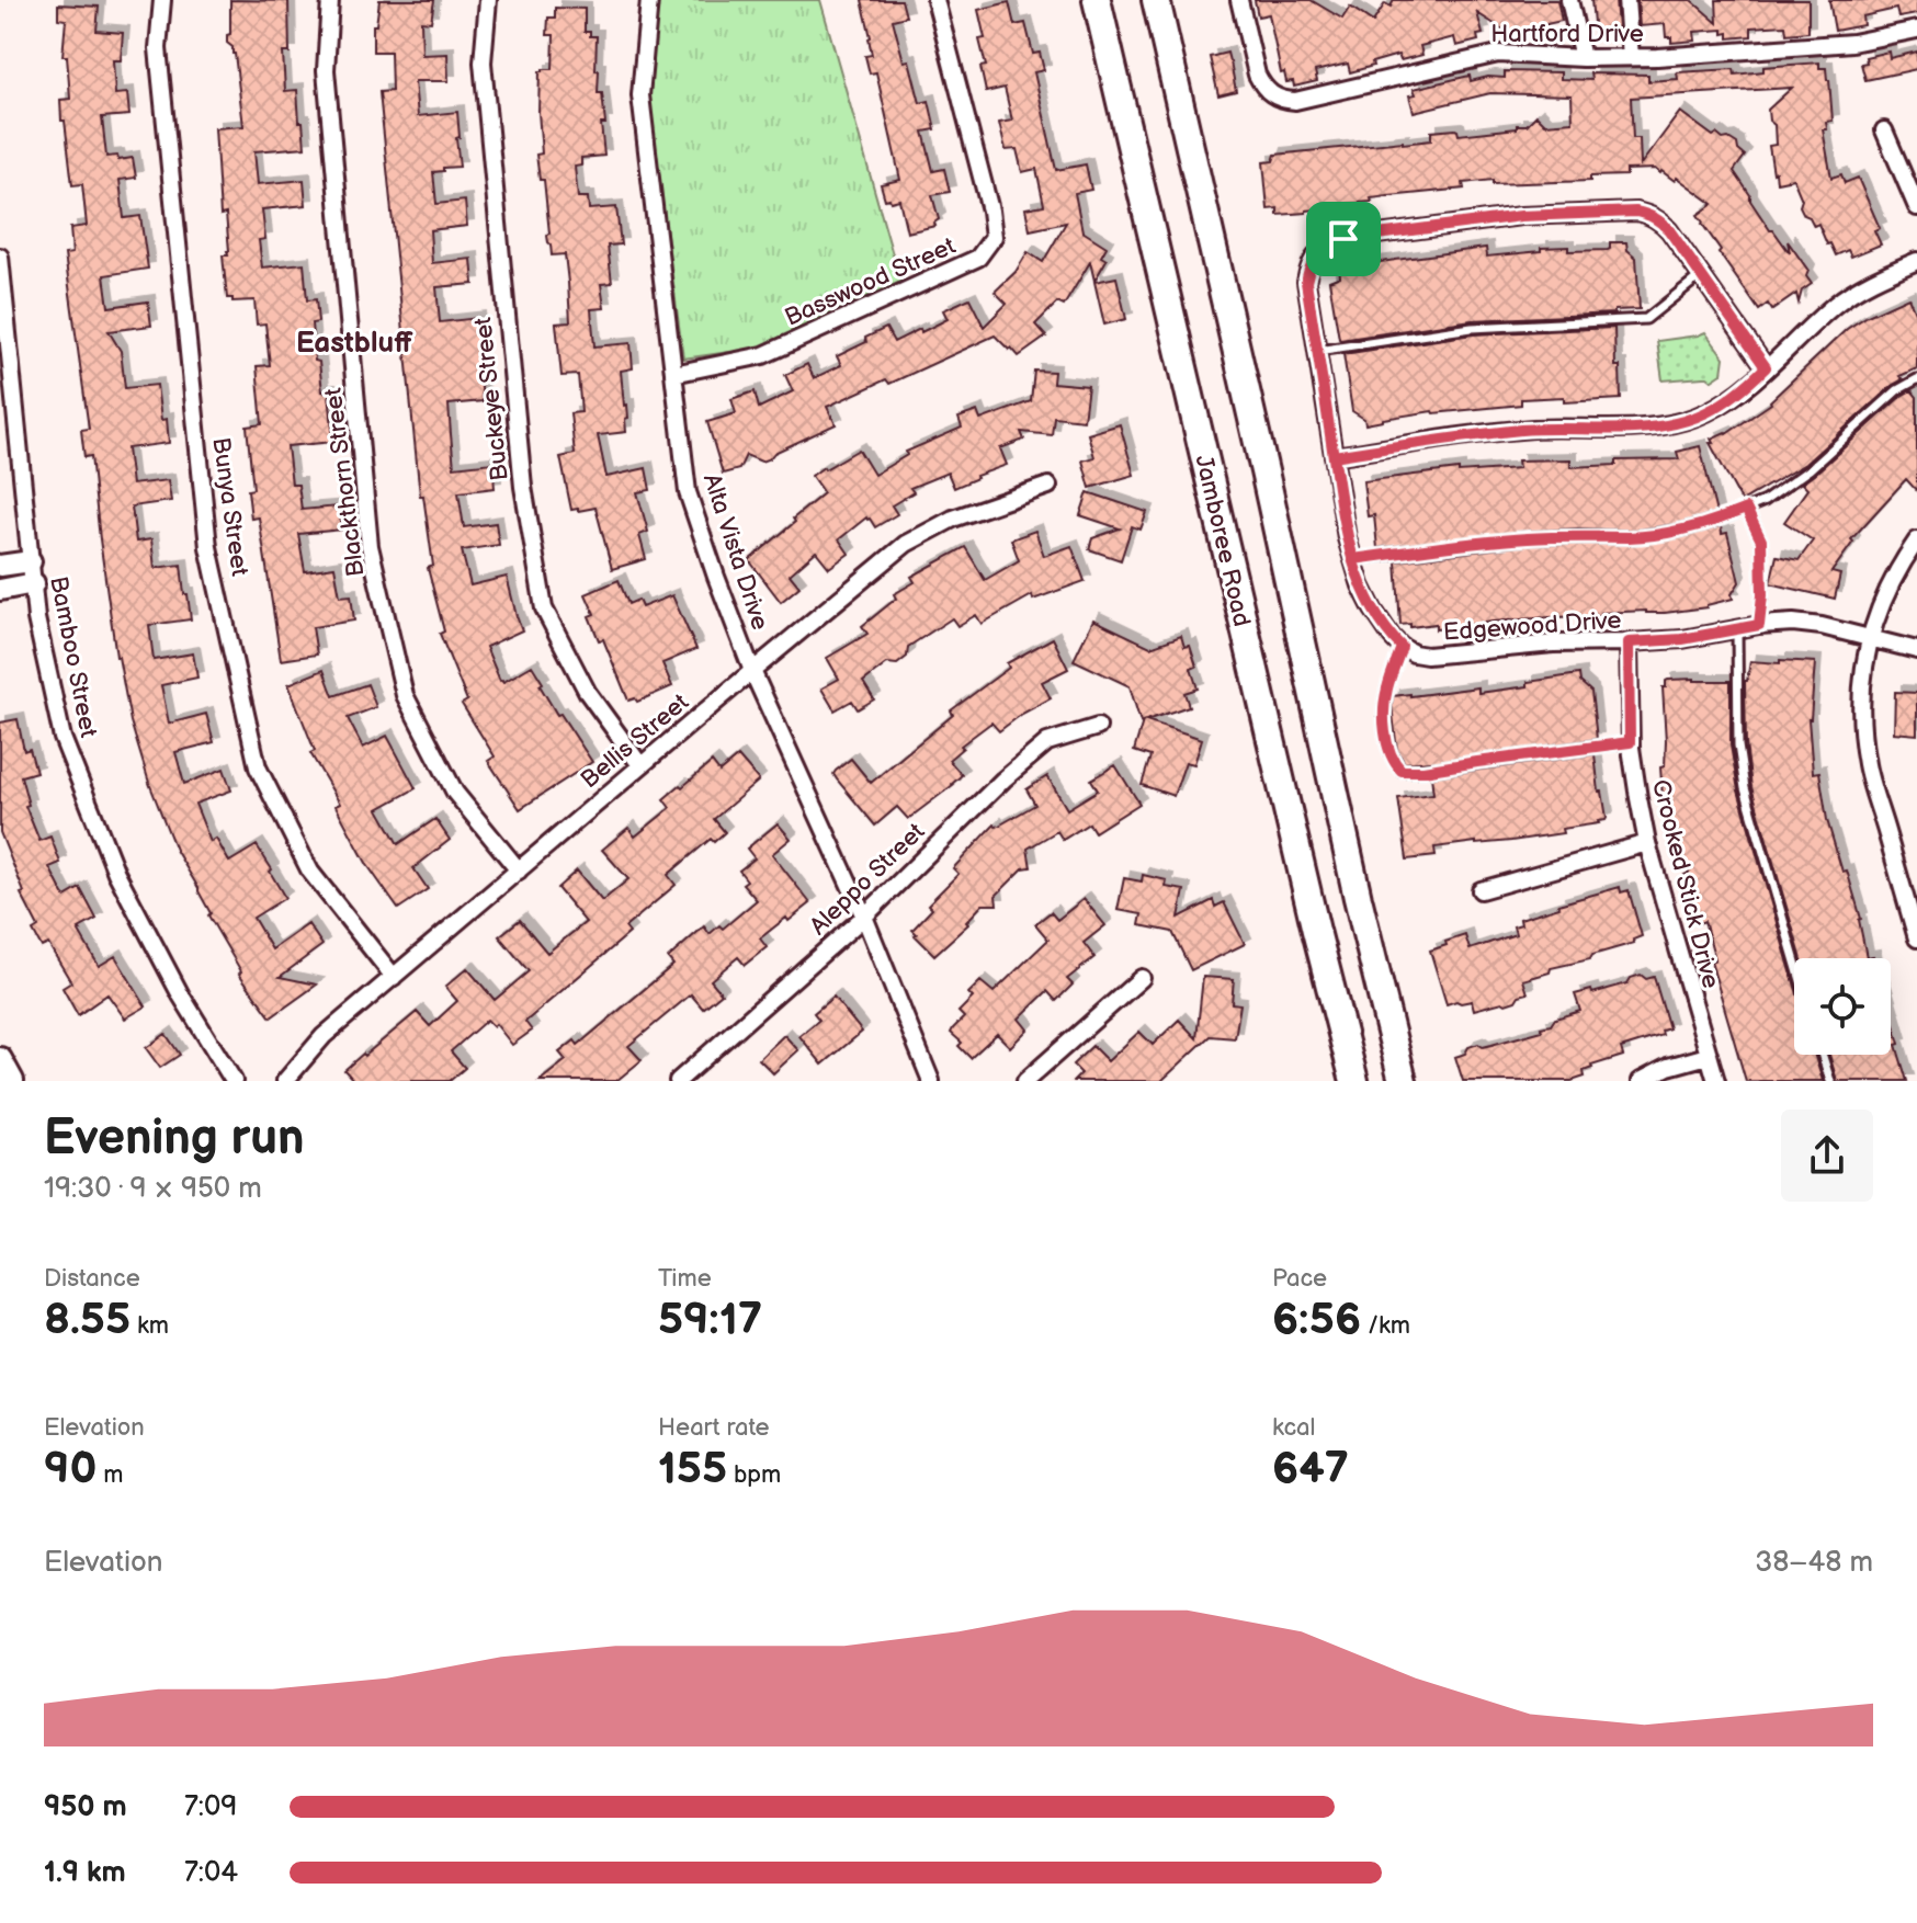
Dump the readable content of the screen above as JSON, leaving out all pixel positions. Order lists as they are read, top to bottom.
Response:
{
  "streets": {
    "main road": ["Jamboree Road"],
    "street": [
      "Hartford Drive",
      "Basswood Street",
      "Buckeye Street",
      "Blackthorn Street",
      "Bunya Street",
      "Alta Vista Drive",
      "Edgewood Drive",
      "Bamboo Street",
      "Bellis Street",
      "Aleppo Street",
      "Crooked Stick Drive"
    ]
  },
  "crossings": [
    ["Basswood Street", "Alta Vista Drive"],
    ["Buckeye Street", "Bellis Street"],
    ["Blackthorn Street", "Bellis Street"],
    ["Bunya Street", "Bellis Street"],
    ["Alta Vista Drive", "Bellis Street"],
    ["Alta Vista Drive", "Aleppo Street"],
    ["Edgewood Drive", "Crooked Stick Drive"]
  ],
  "districts": ["Eastbluff"],
  "page": {
    "heading": ["Evening run", "19:30 · 9 × 950 m"],
    "stats": [
      ["Distance", "8.55 km"],
      ["Time", "59:17"],
      ["Pace", "6:56 /km"],
      ["Elevation", "90 m"],
      ["Heart rate", "155 bpm"],
      ["kcal", "647"]
    ],
    "chart": ["Elevation", "38–48 m"],
    "list": [
      {
        "name": "950 m",
        "note": "7:09"
      },
      {
        "name": "1.9 km",
        "note": "7:04"
      }
    ]
  }
}
